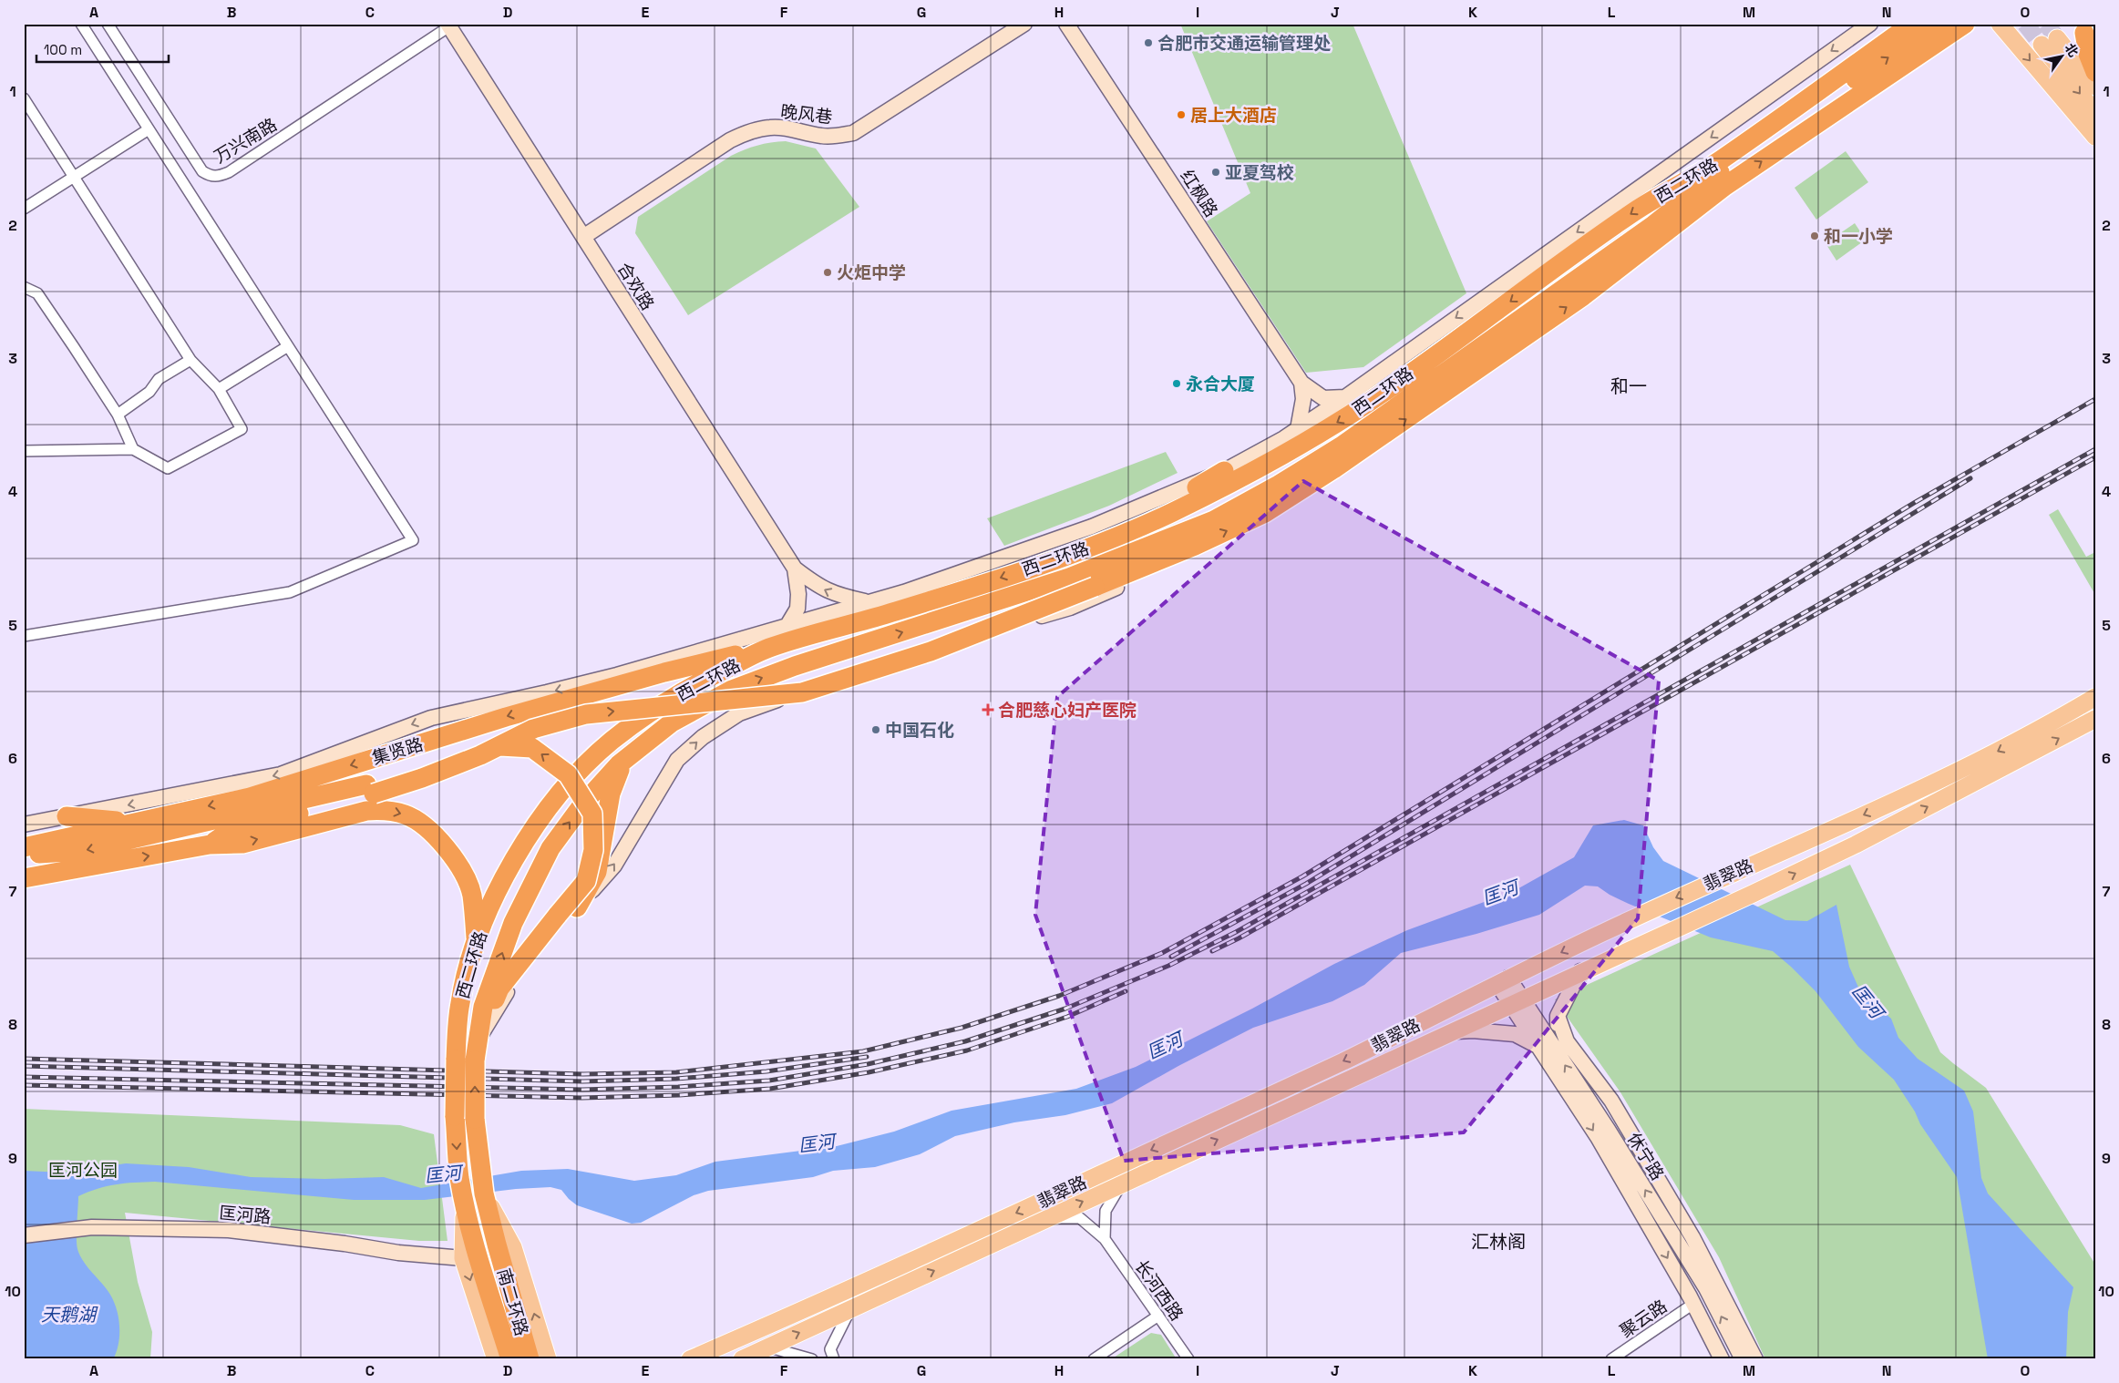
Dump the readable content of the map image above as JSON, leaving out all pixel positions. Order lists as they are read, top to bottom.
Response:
{
  "streets": {
    "highway": ["西二环路", "集贤路", "南二环路"],
    "main road": ["翡翠路"],
    "street": [
      "晚风巷",
      "万兴南路",
      "红枫路",
      "合欢路",
      "休宁路",
      "匡河路",
      "长河西路",
      "聚云路"
    ]
  },
  "crossings": [
    ["晚风巷", "合欢路"],
    ["万兴南路", "合欢路"],
    ["西二环路", "集贤路"],
    ["西二环路", "南二环路"],
    ["翡翠路", "休宁路"],
    ["翡翠路", "长河西路"],
    ["休宁路", "聚云路"],
    ["匡河路", "南二环路"]
  ],
  "districts": ["和一", "汇林阁"],
  "water": ["匡河", "天鹅湖"],
  "parks": ["匡河公园"],
  "places": {
    "other": [
      "合肥市交通运输管理处",
      "居上大酒店",
      "亚夏驾校",
      "和一小学",
      "火炬中学",
      "永合大厦",
      "中国石化"
    ],
    "health": ["合肥慈心妇产医院"]
  },
  "scale_bar": "100 m",
  "north": "top right",
  "grid": {
    "columns": [
      "A",
      "B",
      "C",
      "D",
      "E",
      "F",
      "G",
      "H",
      "I",
      "J",
      "K",
      "L",
      "M",
      "N",
      "O"
    ],
    "rows": [
      "1",
      "2",
      "3",
      "4",
      "5",
      "6",
      "7",
      "8",
      "9",
      "10"
    ]
  }
}
